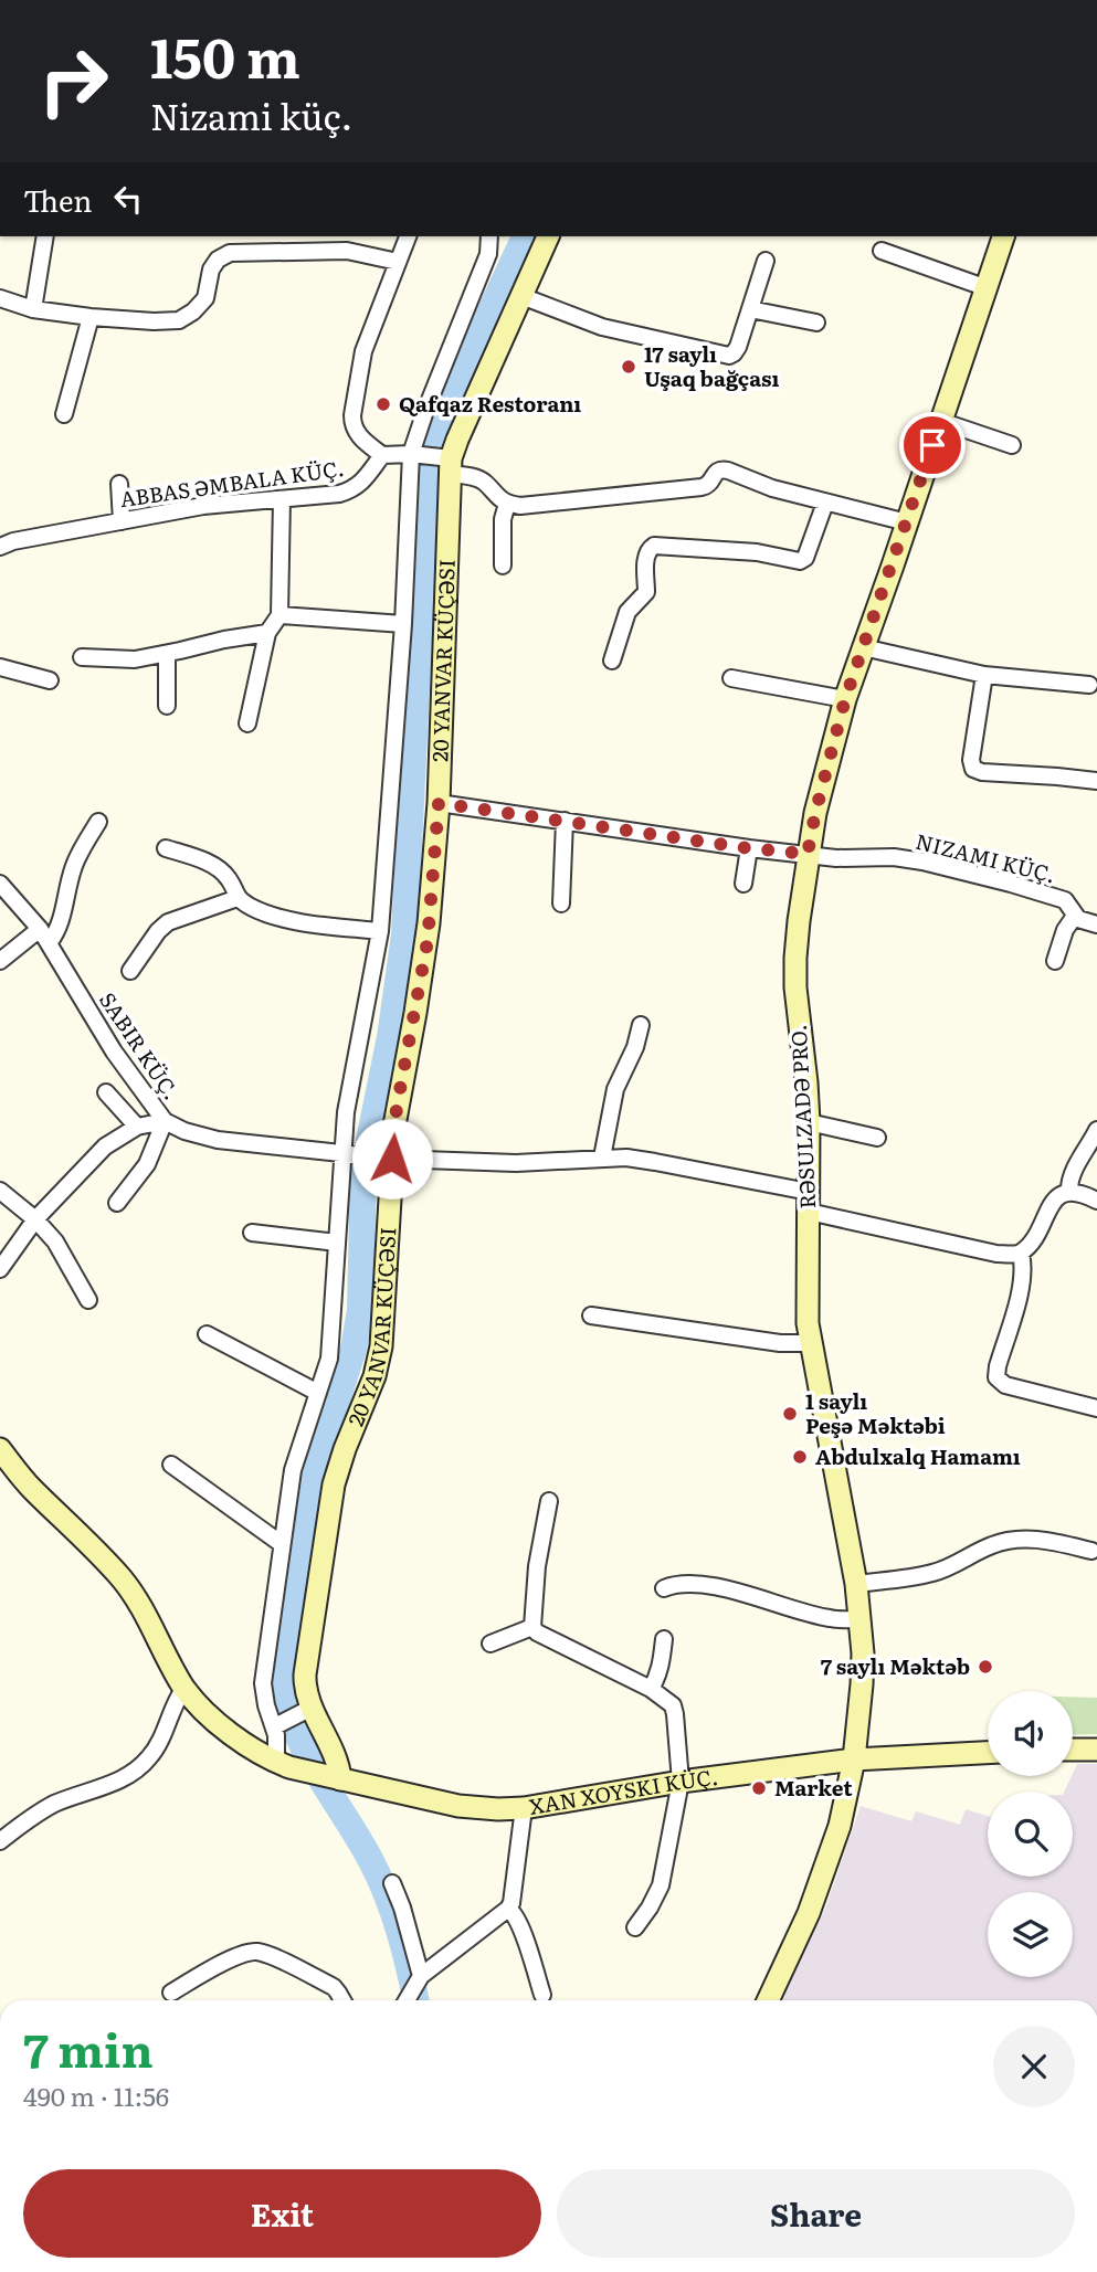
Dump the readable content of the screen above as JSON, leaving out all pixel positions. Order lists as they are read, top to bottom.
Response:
{
  "streets": {
    "street": [
      "ABBAS ƏMBALA KÜÇ.",
      "20 YANVAR KÜÇƏSI",
      "NIZAMI KÜÇ.",
      "SABIR KÜÇ.",
      "RƏSULZADƏ PRO.",
      "XAN XOYSKI KÜÇ."
    ]
  },
  "crossings": [
    ["20 YANVAR KÜÇƏSI", "NIZAMI KÜÇ."],
    ["20 YANVAR KÜÇƏSI", "SABIR KÜÇ."],
    ["20 YANVAR KÜÇƏSI", "XAN XOYSKI KÜÇ."],
    ["NIZAMI KÜÇ.", "RƏSULZADƏ PRO."],
    ["SABIR KÜÇ.", "RƏSULZADƏ PRO."],
    ["RƏSULZADƏ PRO.", "XAN XOYSKI KÜÇ."]
  ],
  "places": [
    "17 saylı Uşaq bağçası",
    "Qafqaz Restoranı",
    "1 saylı Peşə Məktəbi",
    "Abdulxalq Hamamı",
    "7 saylı Məktəb",
    "Market"
  ],
  "page": {
    "turn": ["150 m", "Nizami küç."],
    "then": "Then",
    "heading": ["7 min", "490 m · 11:56"],
    "buttons": ["Exit", "Share"]
  }
}
